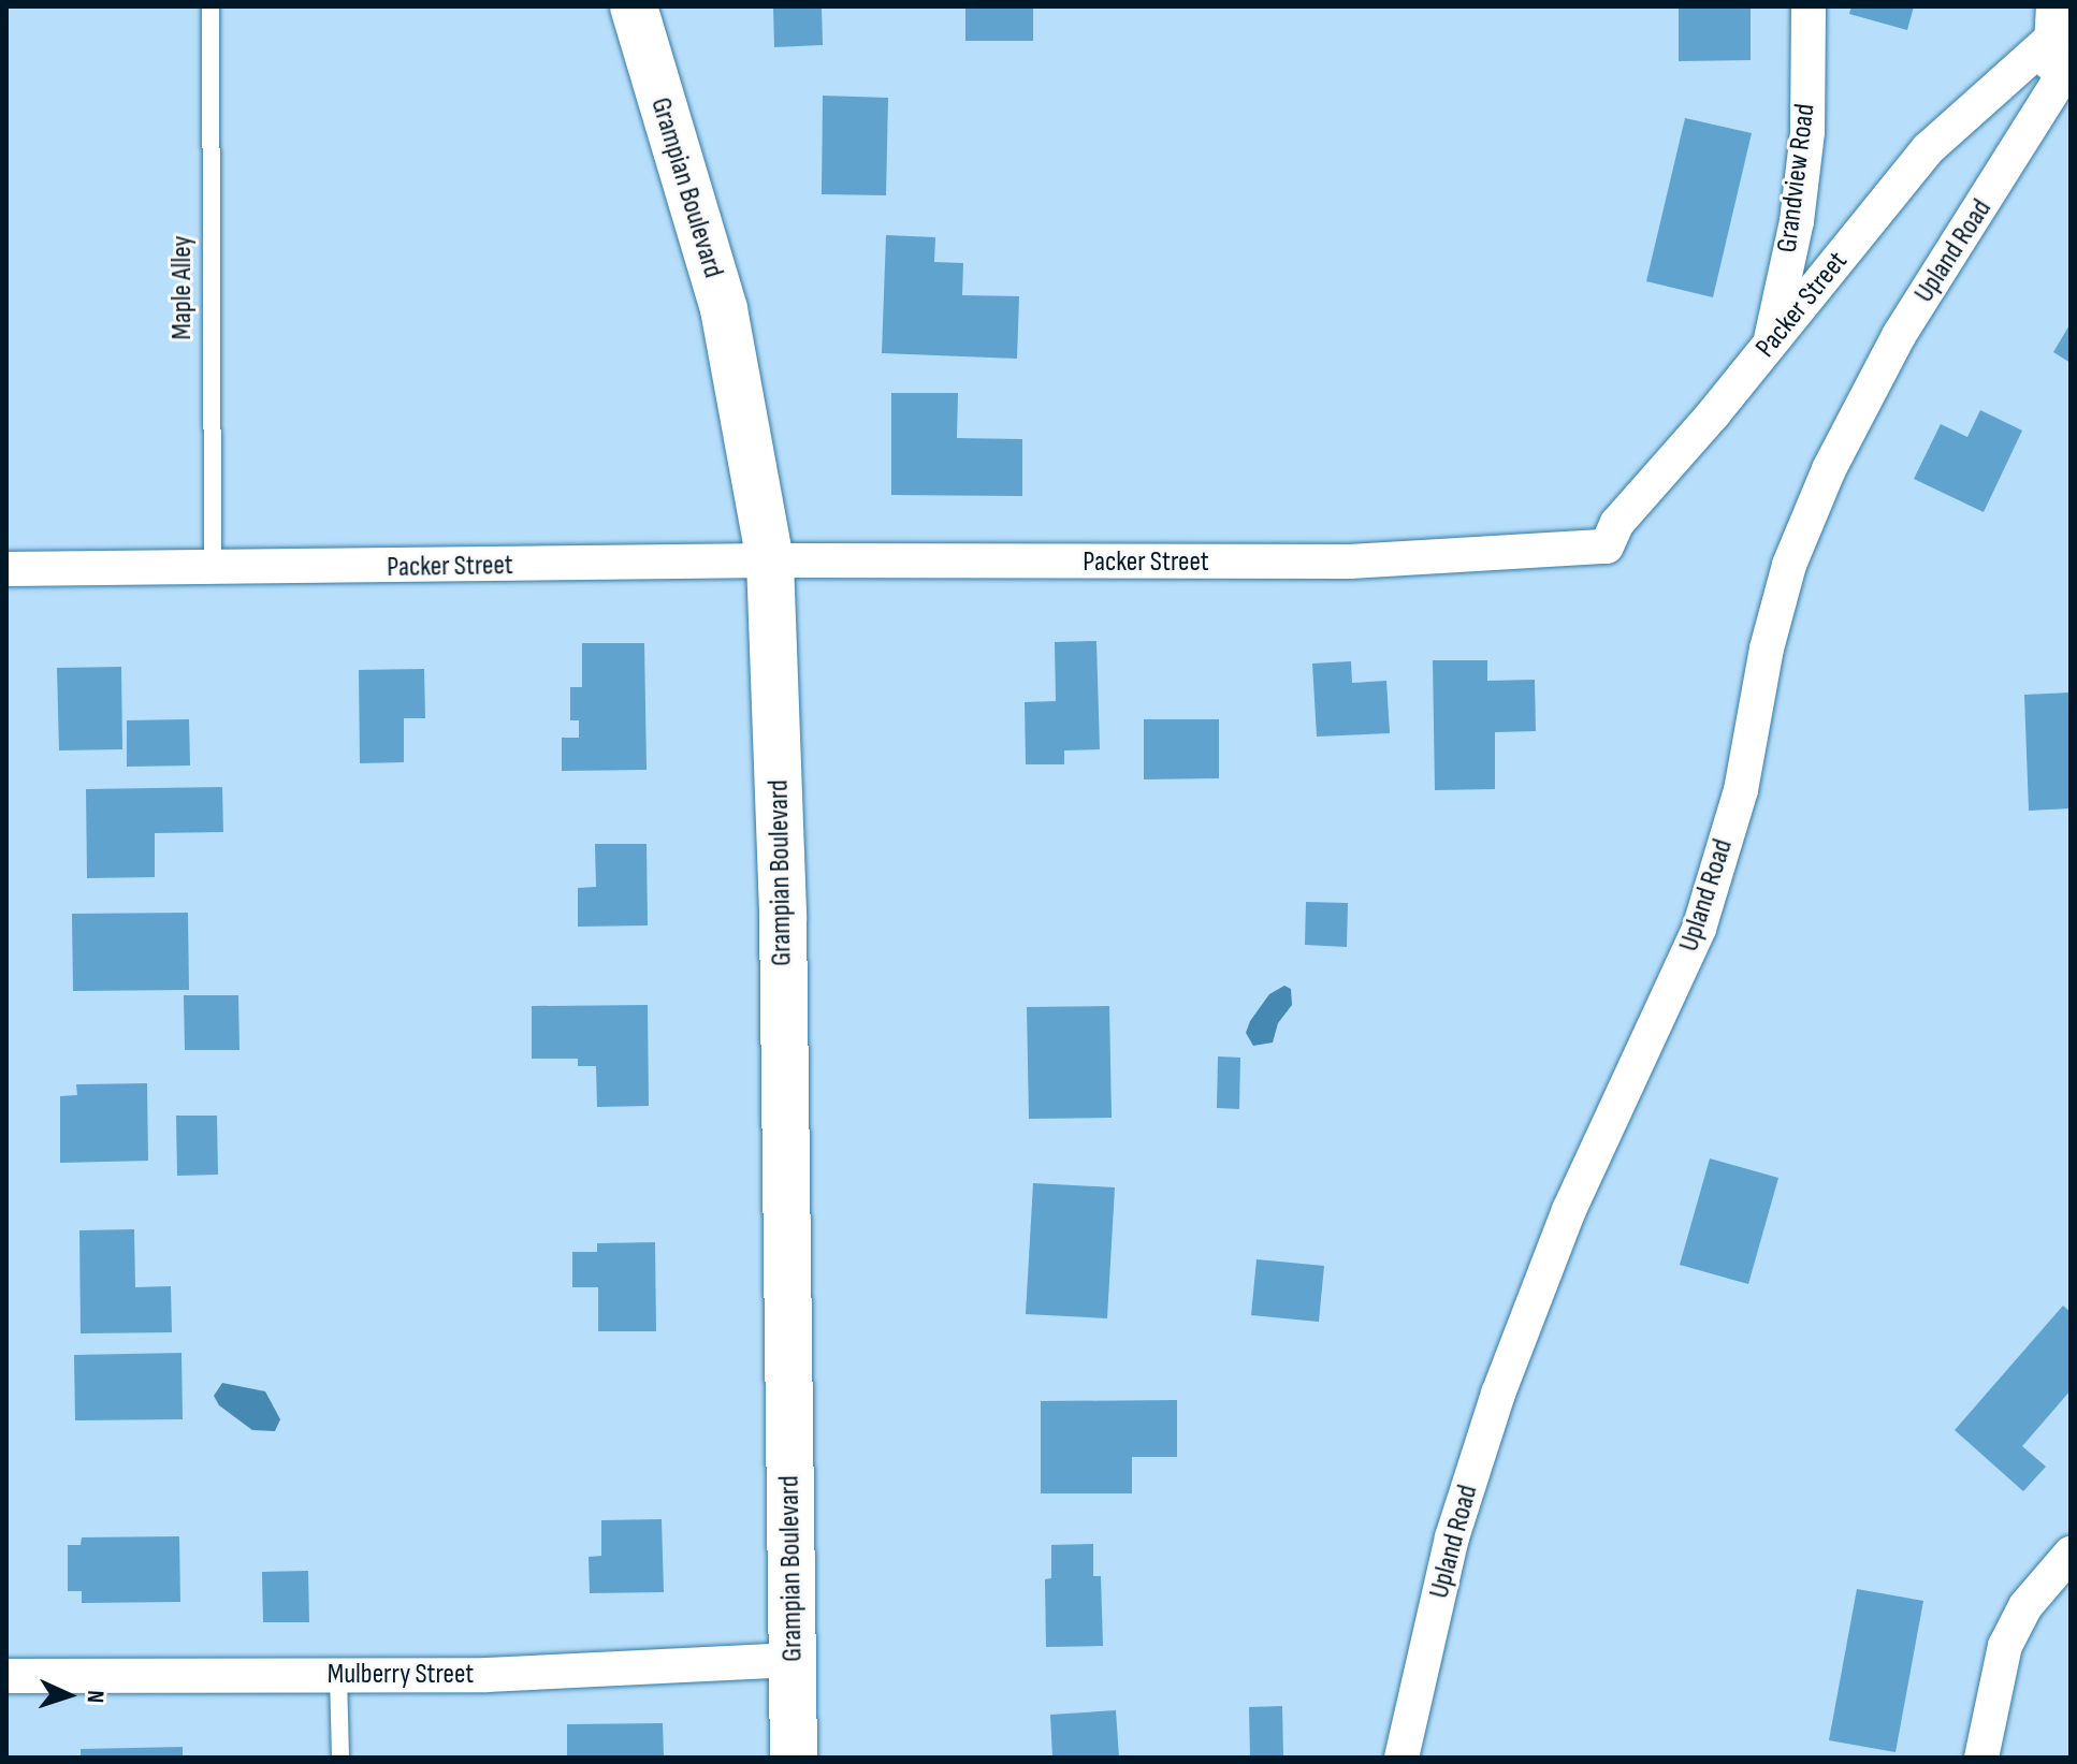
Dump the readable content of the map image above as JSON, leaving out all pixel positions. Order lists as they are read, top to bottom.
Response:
{
  "streets": {
    "street": [
      "Grandview Road",
      "Grampian Boulevard",
      "Upland Road",
      "Packer Street",
      "Mulberry Street"
    ],
    "lane": ["Maple Alley"]
  },
  "crossings": [
    ["Grandview Road", "Packer Street"],
    ["Grampian Boulevard", "Packer Street"],
    ["Grampian Boulevard", "Mulberry Street"],
    ["Upland Road", "Packer Street"],
    ["Maple Alley", "Packer Street"]
  ],
  "north": "right"
}
